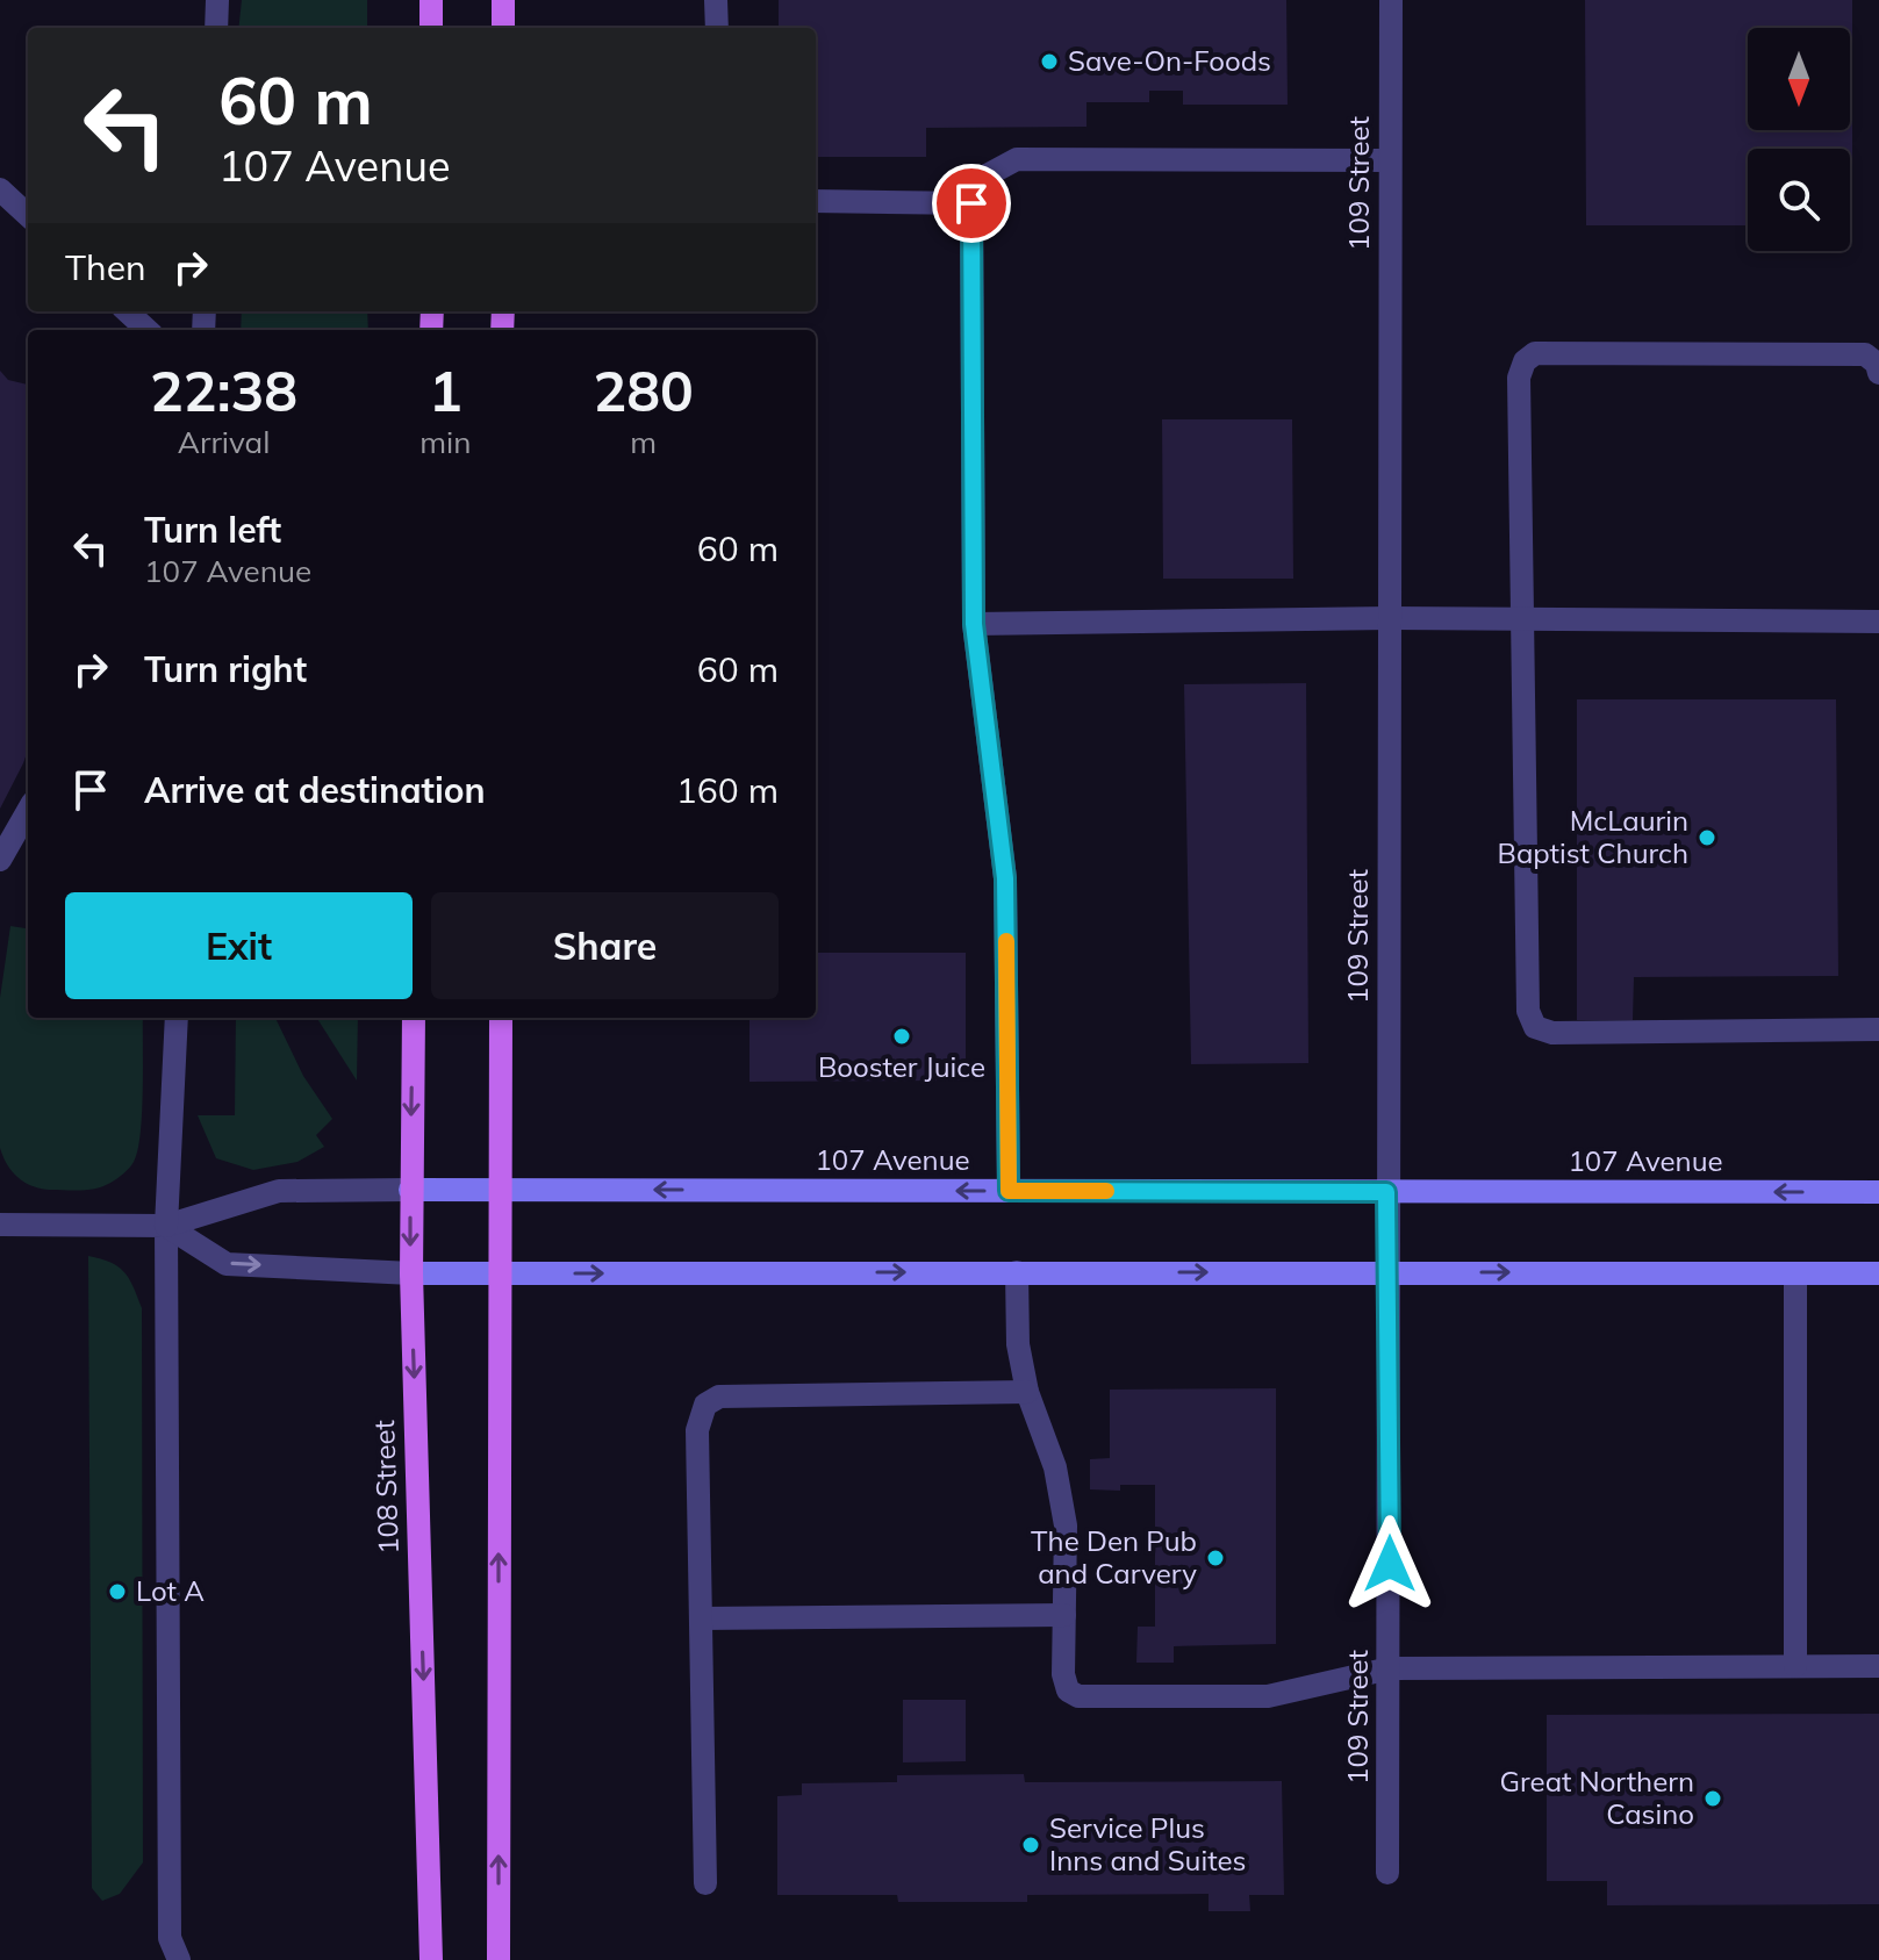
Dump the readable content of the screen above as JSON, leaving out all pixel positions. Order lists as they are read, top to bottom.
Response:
{
  "streets": {
    "main road": ["107 Avenue", "108 Street"],
    "street": ["109 Street"]
  },
  "crossings": [
    ["109 Street", "107 Avenue"],
    ["107 Avenue", "108 Street"]
  ],
  "places": [
    "Save-On-Foods",
    "McLaurin Baptist Church",
    "Booster Juice",
    "The Den Pub and Carvery",
    "Lot A",
    "Great Northern Casino",
    "Service Plus Inns and Suites"
  ],
  "north": "bottom",
  "page": {
    "turn": ["60 m", "107 Avenue"],
    "then": "Then",
    "eta": [
      "22:38",
      "Arrival",
      "1",
      "min",
      "280",
      "m"
    ],
    "list": [
      {
        "name": "Turn left",
        "note": "107 Avenue",
        "value": "60 m"
      },
      {
        "name": "Turn right",
        "value": "60 m"
      },
      {
        "name": "Arrive at destination",
        "value": "160 m"
      }
    ],
    "buttons": ["Exit", "Share"]
  }
}
